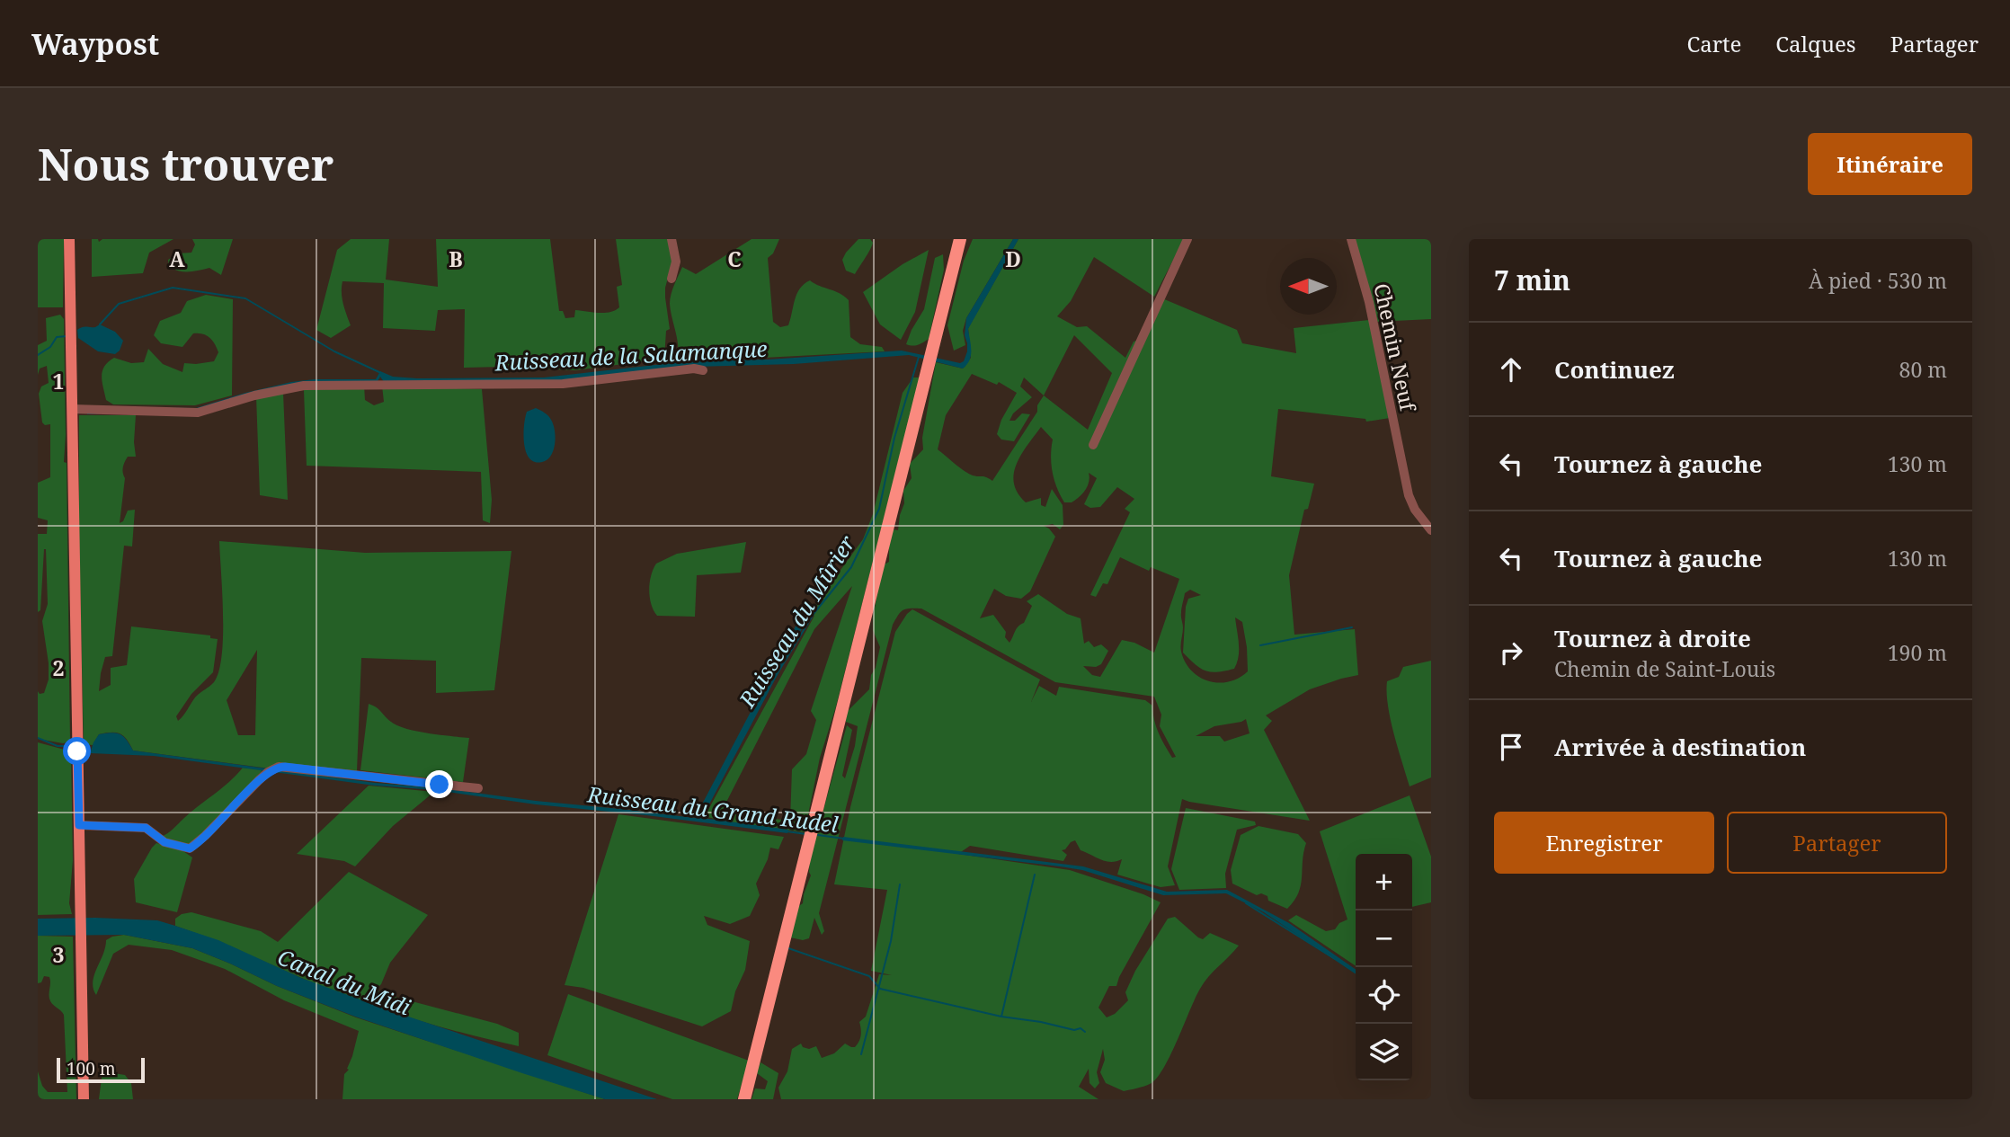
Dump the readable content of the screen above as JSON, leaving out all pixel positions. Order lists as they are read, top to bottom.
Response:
{
  "streets": {
    "street": ["Chemin Neuf"]
  },
  "water": [
    "Ruisseau de la Salamanque",
    "Ruisseau du Mûrier",
    "Ruisseau du Grand Rudel",
    "Canal du Midi"
  ],
  "scale_bar": "100 m",
  "north": "left",
  "page": {
    "header": "Waypost",
    "nav": ["Carte", "Calques", "Partager"],
    "buttons": [
      "Itinéraire",
      ["Enregistrer", "Partager"]
    ],
    "title": "Nous trouver",
    "heading": ["7 min", "À pied · 530 m"],
    "list": [
      ["Continuez", "80 m"],
      ["Tournez à gauche", "130 m"],
      ["Tournez à gauche", "130 m"],
      ["Tournez à droite", "Chemin de Saint-Louis", "190 m"],
      "Arrivée à destination"
    ],
    "map_buttons": ["+", "−"],
    "scale": "100 m"
  },
  "grid": {
    "columns": [
      "A",
      "B",
      "C",
      "D"
    ],
    "rows": ["1", "2", "3"]
  }
}
